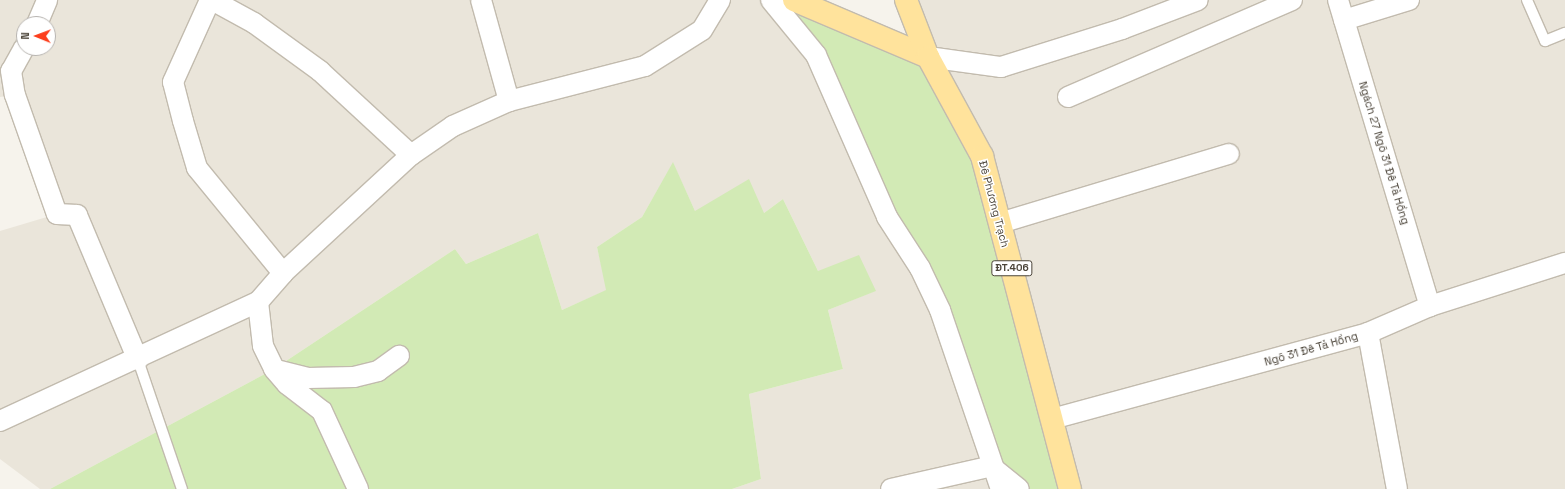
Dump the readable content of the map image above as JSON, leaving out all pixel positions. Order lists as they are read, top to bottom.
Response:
{
  "streets": {
    "main road": ["Đê Phương Trạch", "ĐT.406"],
    "street": ["Ngách 27 Ngõ 31 Đê Tả Hồng", "Ngõ 31 Đê Tả Hồng"]
  },
  "crossings": [
    ["Ngách 27 Ngõ 31 Đê Tả Hồng", "Ngõ 31 Đê Tả Hồng"],
    ["Đê Phương Trạch", "Ngõ 31 Đê Tả Hồng"]
  ],
  "north": "left"
}
